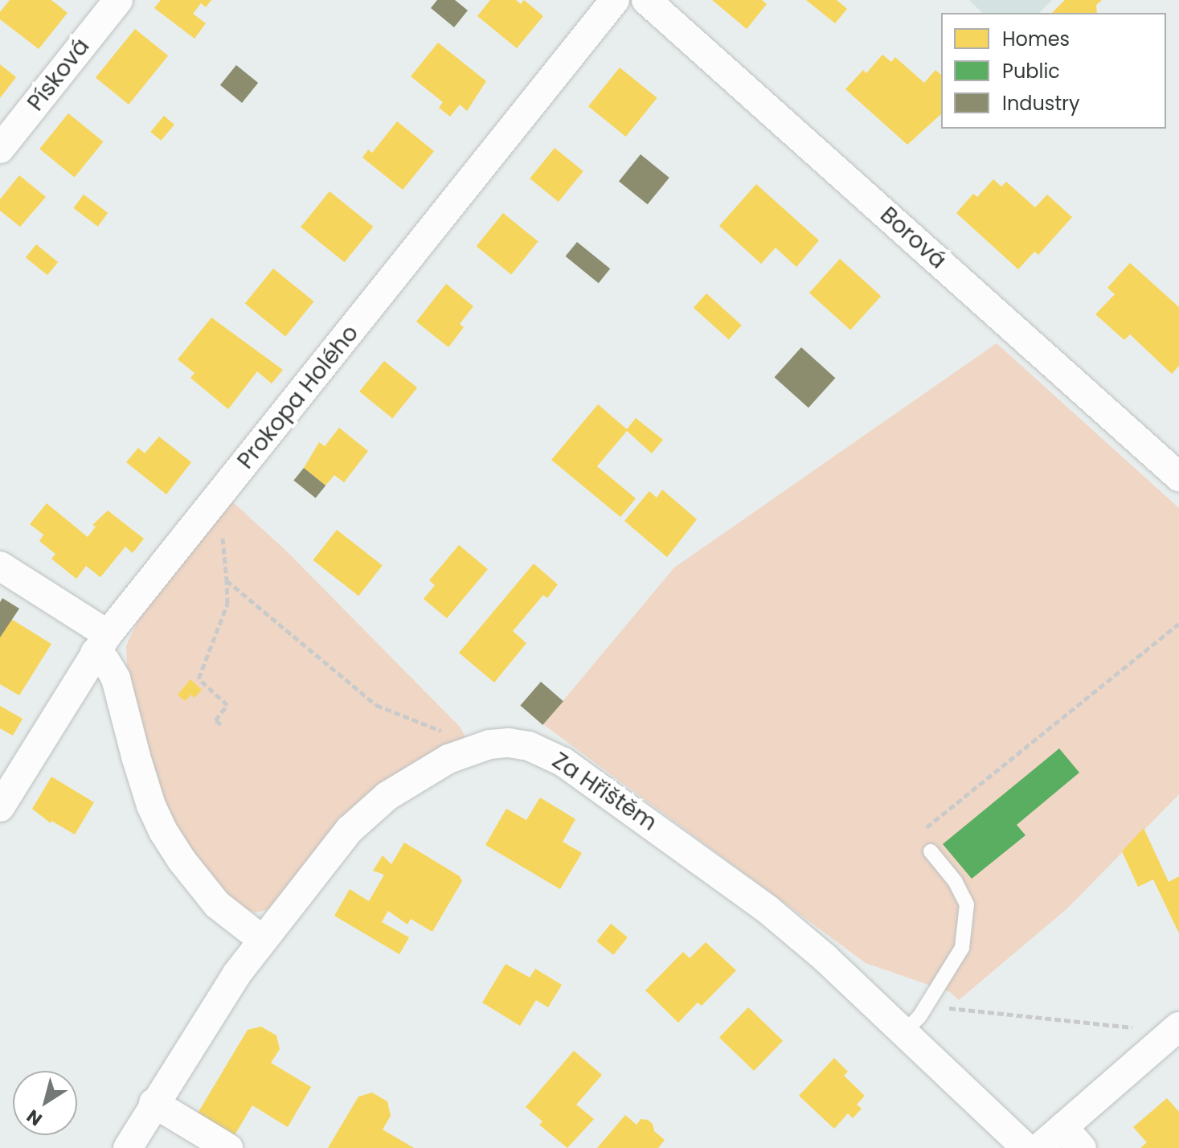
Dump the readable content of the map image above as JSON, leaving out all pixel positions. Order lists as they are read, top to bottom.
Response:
{
  "streets": {
    "street": [
      "Písková",
      "Borová",
      "Prokopa Holého",
      "Za Hřištěm"
    ]
  },
  "legend": ["Homes", "Public", "Industry"],
  "north": "bottom left"
}
